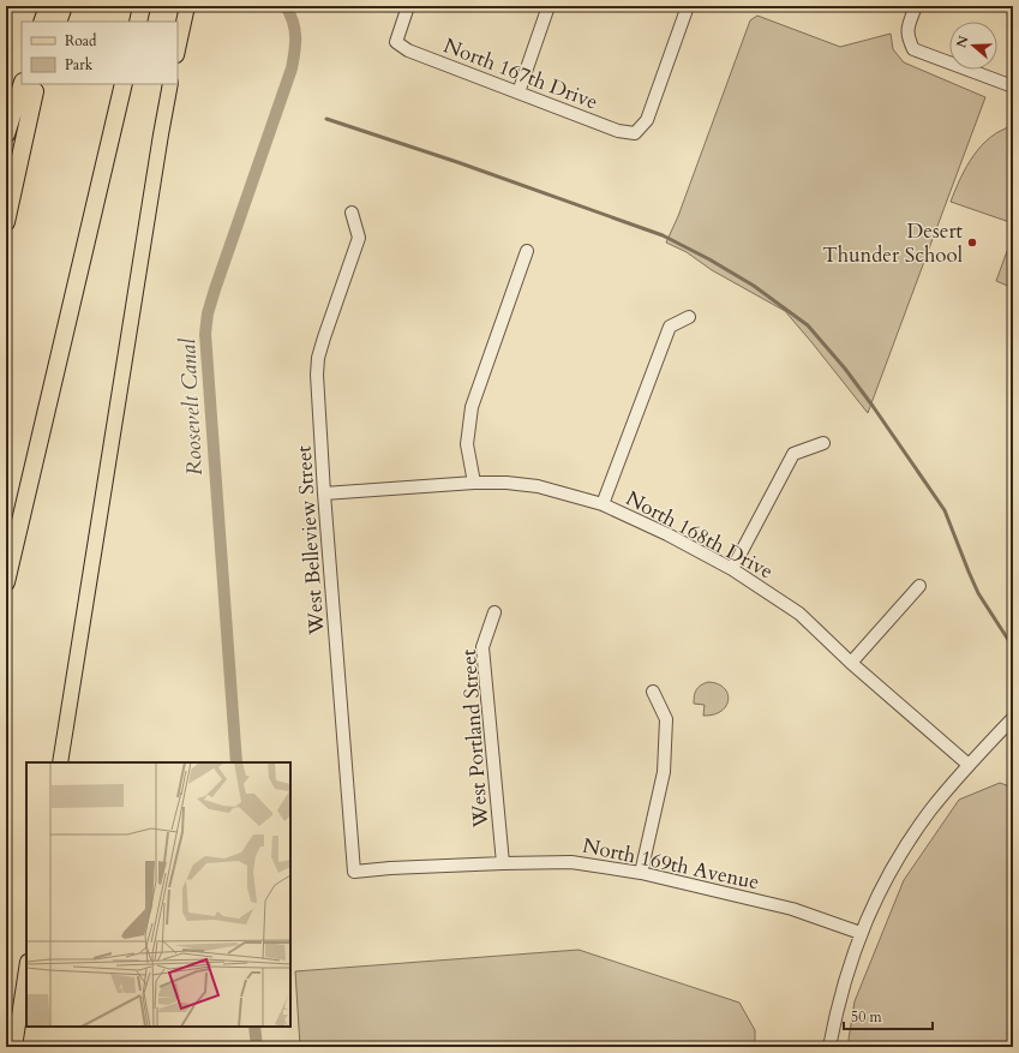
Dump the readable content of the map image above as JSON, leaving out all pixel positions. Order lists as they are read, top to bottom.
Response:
{
  "streets": {
    "street": [
      "North 167th Drive",
      "North 168th Drive",
      "West Belleview Street",
      "West Portland Street",
      "North 169th Avenue"
    ]
  },
  "crossings": [
    ["North 168th Drive", "West Belleview Street"],
    ["West Belleview Street", "North 169th Avenue"],
    ["West Portland Street", "North 169th Avenue"]
  ],
  "water": ["Roosevelt Canal"],
  "places": ["Desert Thunder School"],
  "legend": ["Road", "Park"],
  "scale_bar": "50 m",
  "north": "left"
}
